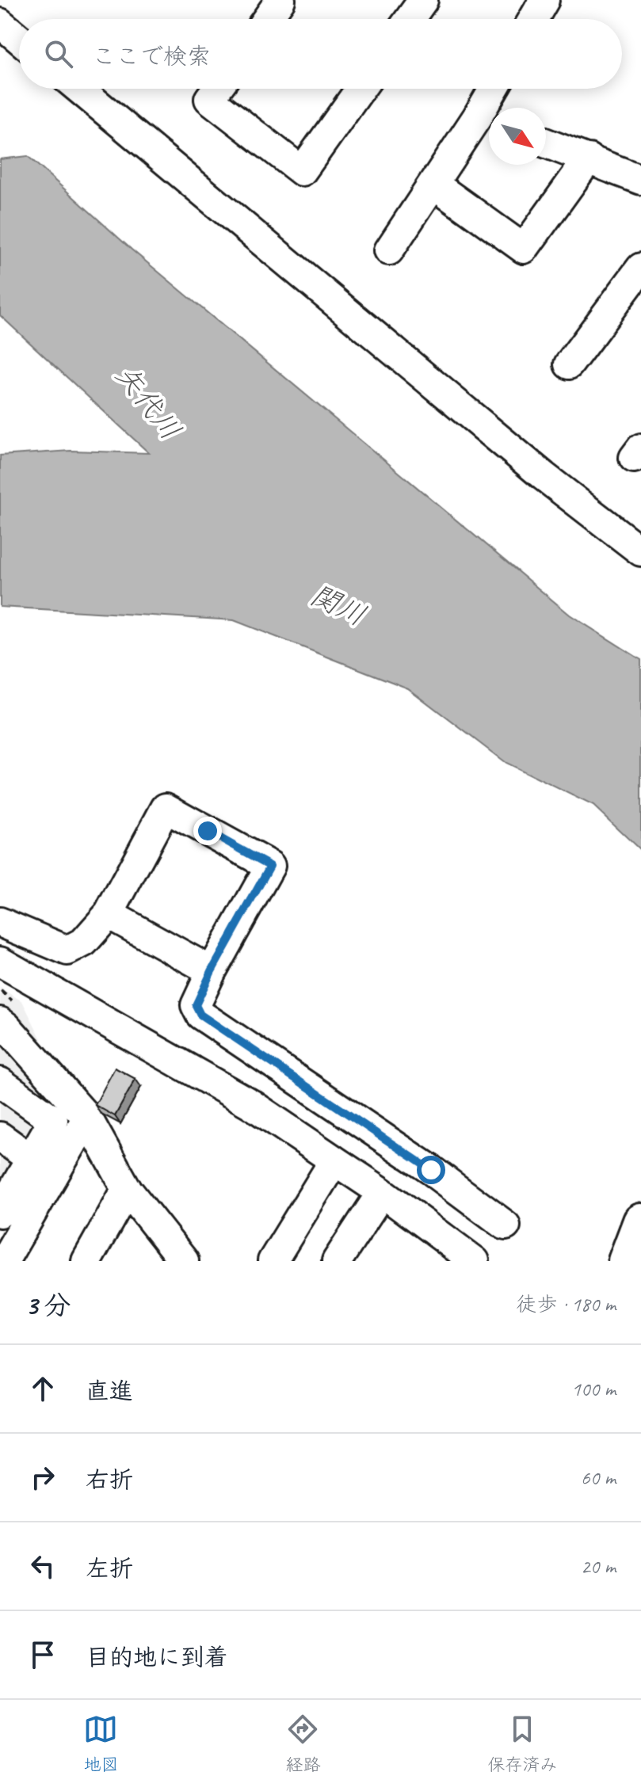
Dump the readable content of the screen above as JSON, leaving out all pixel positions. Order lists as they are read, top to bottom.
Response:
{
  "water": ["矢代川", "関川"],
  "north": "bottom right",
  "page": {
    "search": "ここで検索",
    "heading": ["3 分", "徒歩 · 180 m"],
    "list": [
      ["直進", "100 m"],
      ["右折", "60 m"],
      ["左折", "20 m"],
      "目的地に到着"
    ],
    "nav": ["地図", "経路", "保存済み"]
  }
}
